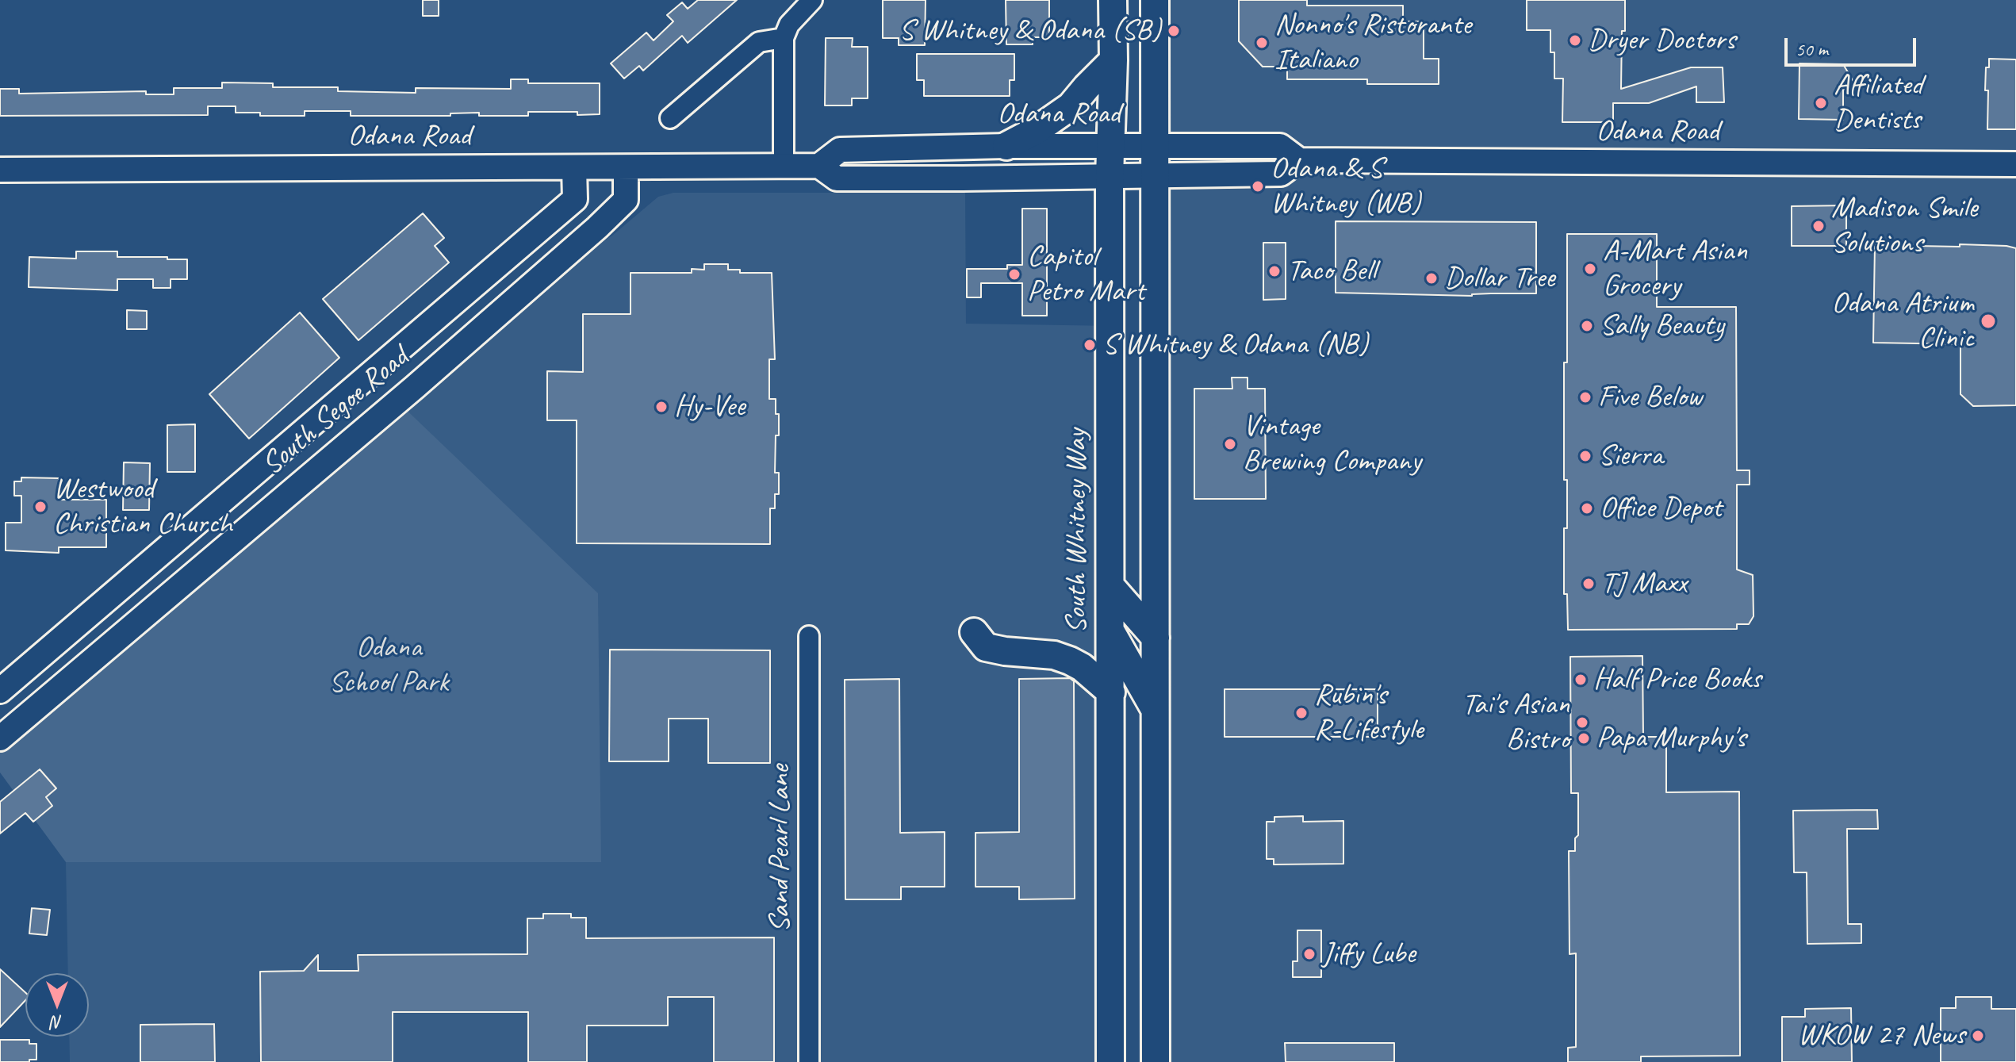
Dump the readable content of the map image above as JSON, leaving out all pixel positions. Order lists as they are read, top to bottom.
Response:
{
  "streets": {
    "main road": ["South Whitney Way"],
    "street": ["Odana Road", "South Segoe Road", "Sand Pearl Lane"]
  },
  "crossings": [
    ["Odana Road", "South Segoe Road"],
    ["Odana Road", "South Whitney Way"]
  ],
  "parks": ["Odana School Park"],
  "places": [
    "S Whitney & Odana (SB)",
    "Dryer Doctors",
    "Nonno's Ristorante Italiano",
    "Affiliated Dentists",
    "Odana & S Whitney (WB)",
    "Madison Smile Solutions",
    "A-Mart Asian Grocery",
    "Taco Bell",
    "Capitol Petro Mart",
    "Dollar Tree",
    "Odana Atrium Clinic",
    "Sally Beauty",
    "S Whitney & Odana (NB)",
    "Five Below",
    "Hy-Vee",
    "Vintage Brewing Company",
    "Sierra",
    "Westwood Christian Church",
    "Office Depot",
    "TJ Maxx",
    "Half Price Books",
    "Rubin's R-Lifestyle",
    "Tai's Asian Bistro",
    "Papa Murphy's",
    "Jiffy Lube",
    "WKOW 27 News"
  ],
  "scale_bar": "50 m",
  "north": "bottom"
}
